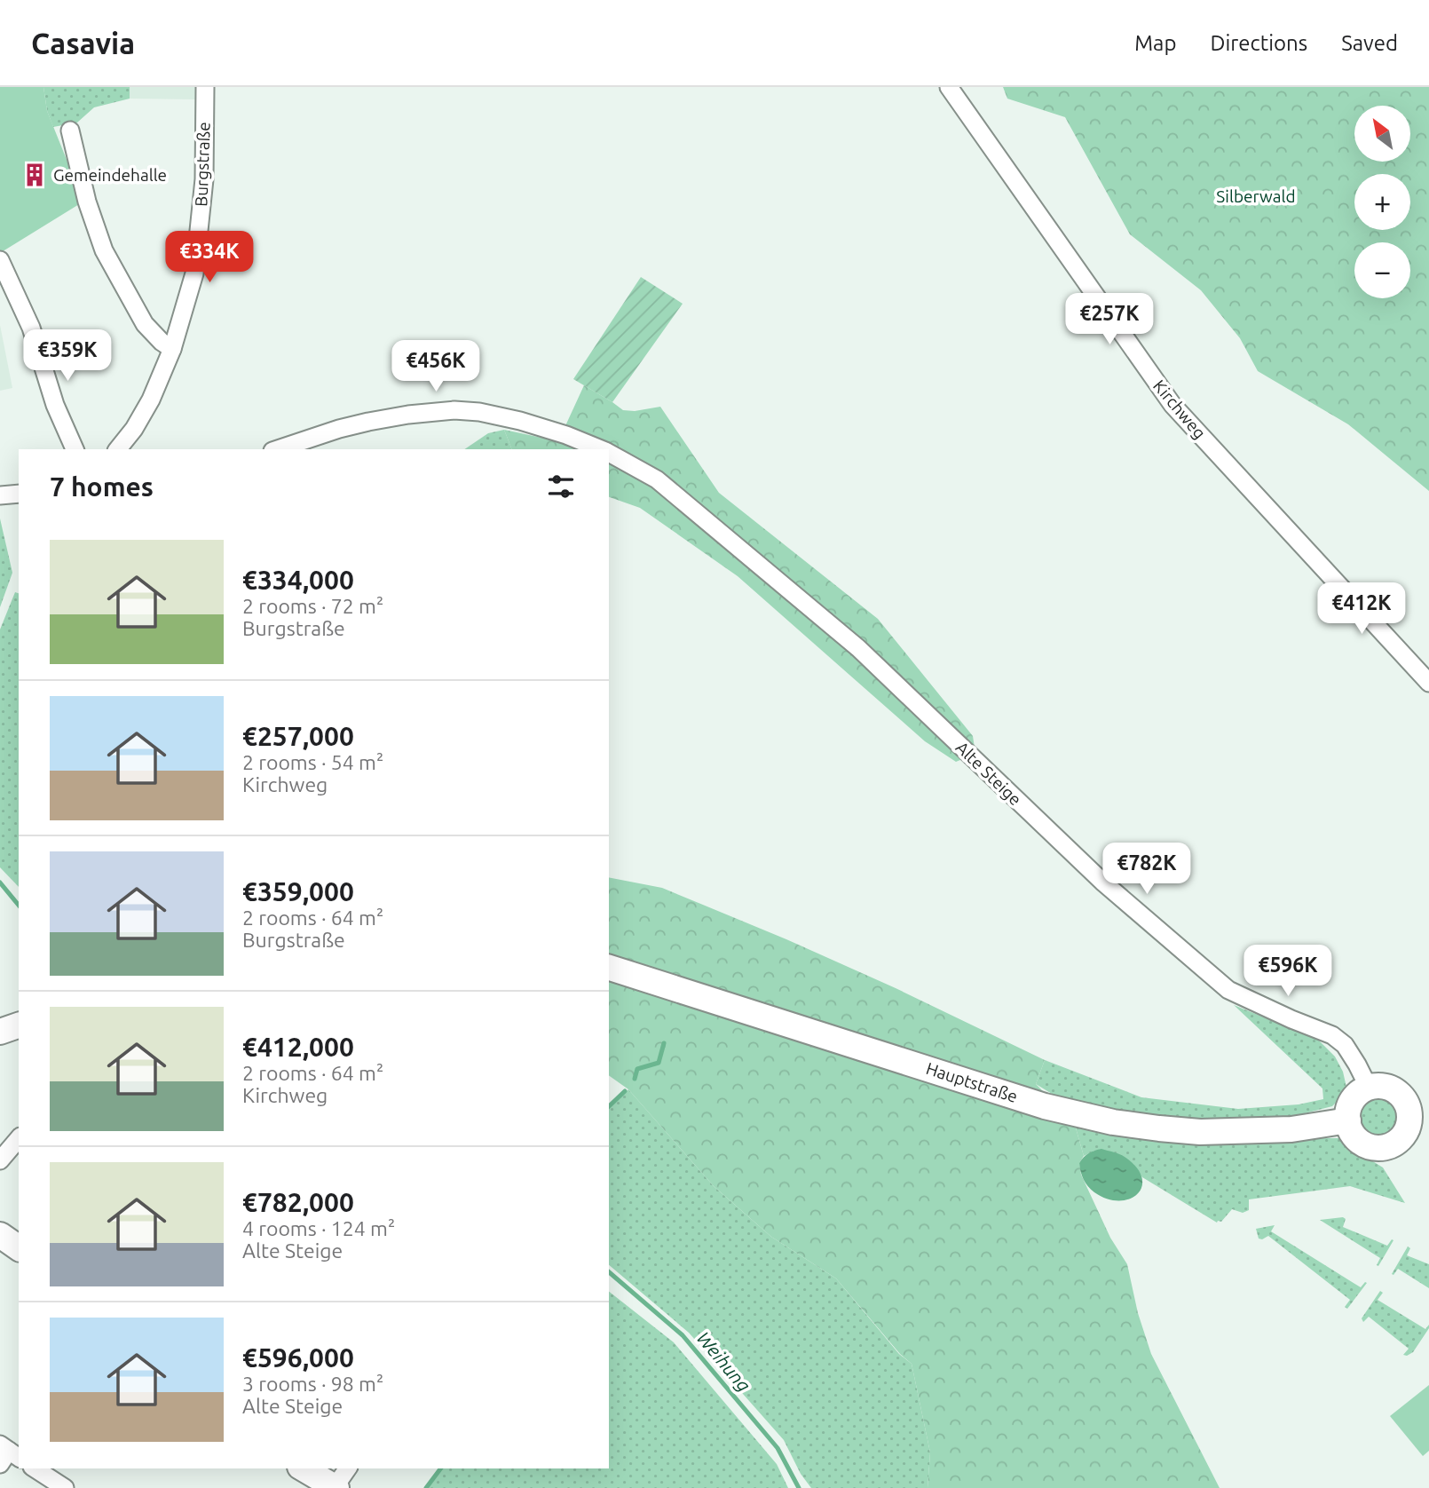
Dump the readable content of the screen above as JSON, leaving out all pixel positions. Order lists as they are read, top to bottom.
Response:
{
  "streets": {
    "main road": ["Hauptstraße"],
    "street": ["Burgstraße", "Kirchweg", "Alte Steige"]
  },
  "crossings": [
    ["Alte Steige", "Hauptstraße"]
  ],
  "water": ["Weihung"],
  "parks": ["Silberwald"],
  "places": {
    "building": ["Gemeindehalle"]
  },
  "north": "top left",
  "page": {
    "header": "Casavia",
    "nav": ["Map", "Directions", "Saved"],
    "map_buttons": ["+", "−"],
    "price": [
      "€334K",
      "€257K",
      "€359K",
      "€456K",
      "€412K",
      "€782K",
      "€596K"
    ],
    "heading": "7 homes",
    "list": [
      {
        "name": "€334,000",
        "note": "2 rooms · 72 m² · Burgstraße"
      },
      {
        "name": "€257,000",
        "note": "2 rooms · 54 m² · Kirchweg"
      },
      {
        "name": "€359,000",
        "note": "2 rooms · 64 m² · Burgstraße"
      },
      {
        "name": "€412,000",
        "note": "2 rooms · 64 m² · Kirchweg"
      },
      {
        "name": "€782,000",
        "note": "4 rooms · 124 m² · Alte Steige"
      },
      {
        "name": "€596,000",
        "note": "3 rooms · 98 m² · Alte Steige"
      }
    ]
  }
}
